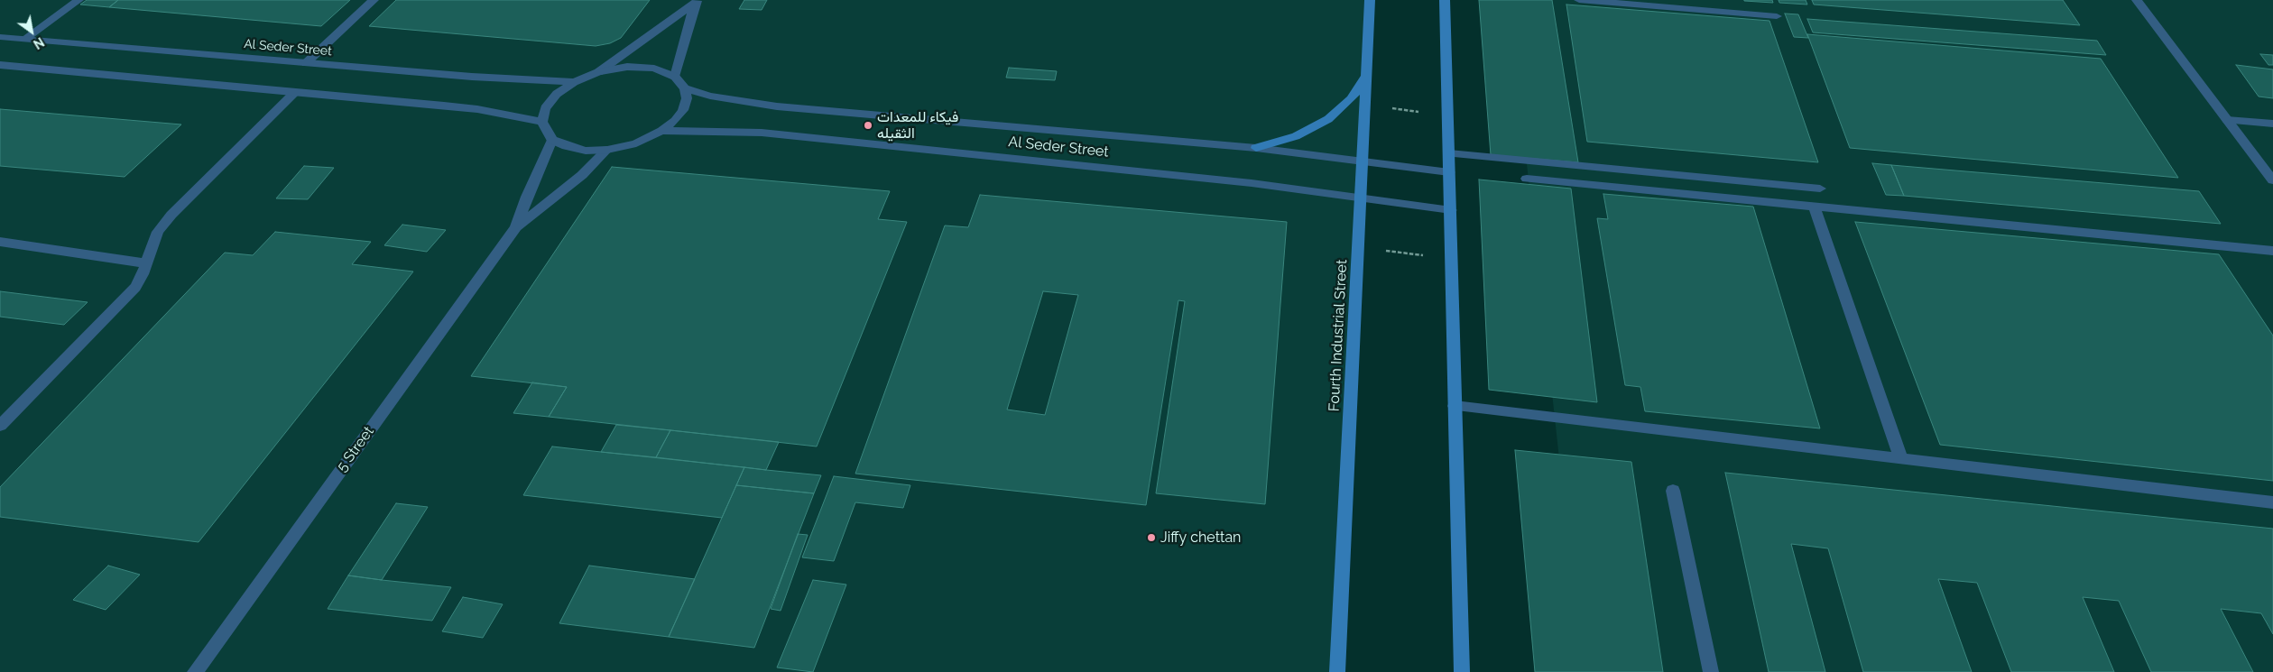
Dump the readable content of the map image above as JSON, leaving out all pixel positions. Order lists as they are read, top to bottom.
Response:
{
  "streets": {
    "main road": ["Fourth Industrial Street"],
    "street": ["Al Seder Street", "5 Street"]
  },
  "crossings": [
    ["Al Seder Street", "Fourth Industrial Street"]
  ],
  "places": ["فيكاء للمعدات الثقيله", "Jiffy chettan"],
  "north": "bottom right"
}
